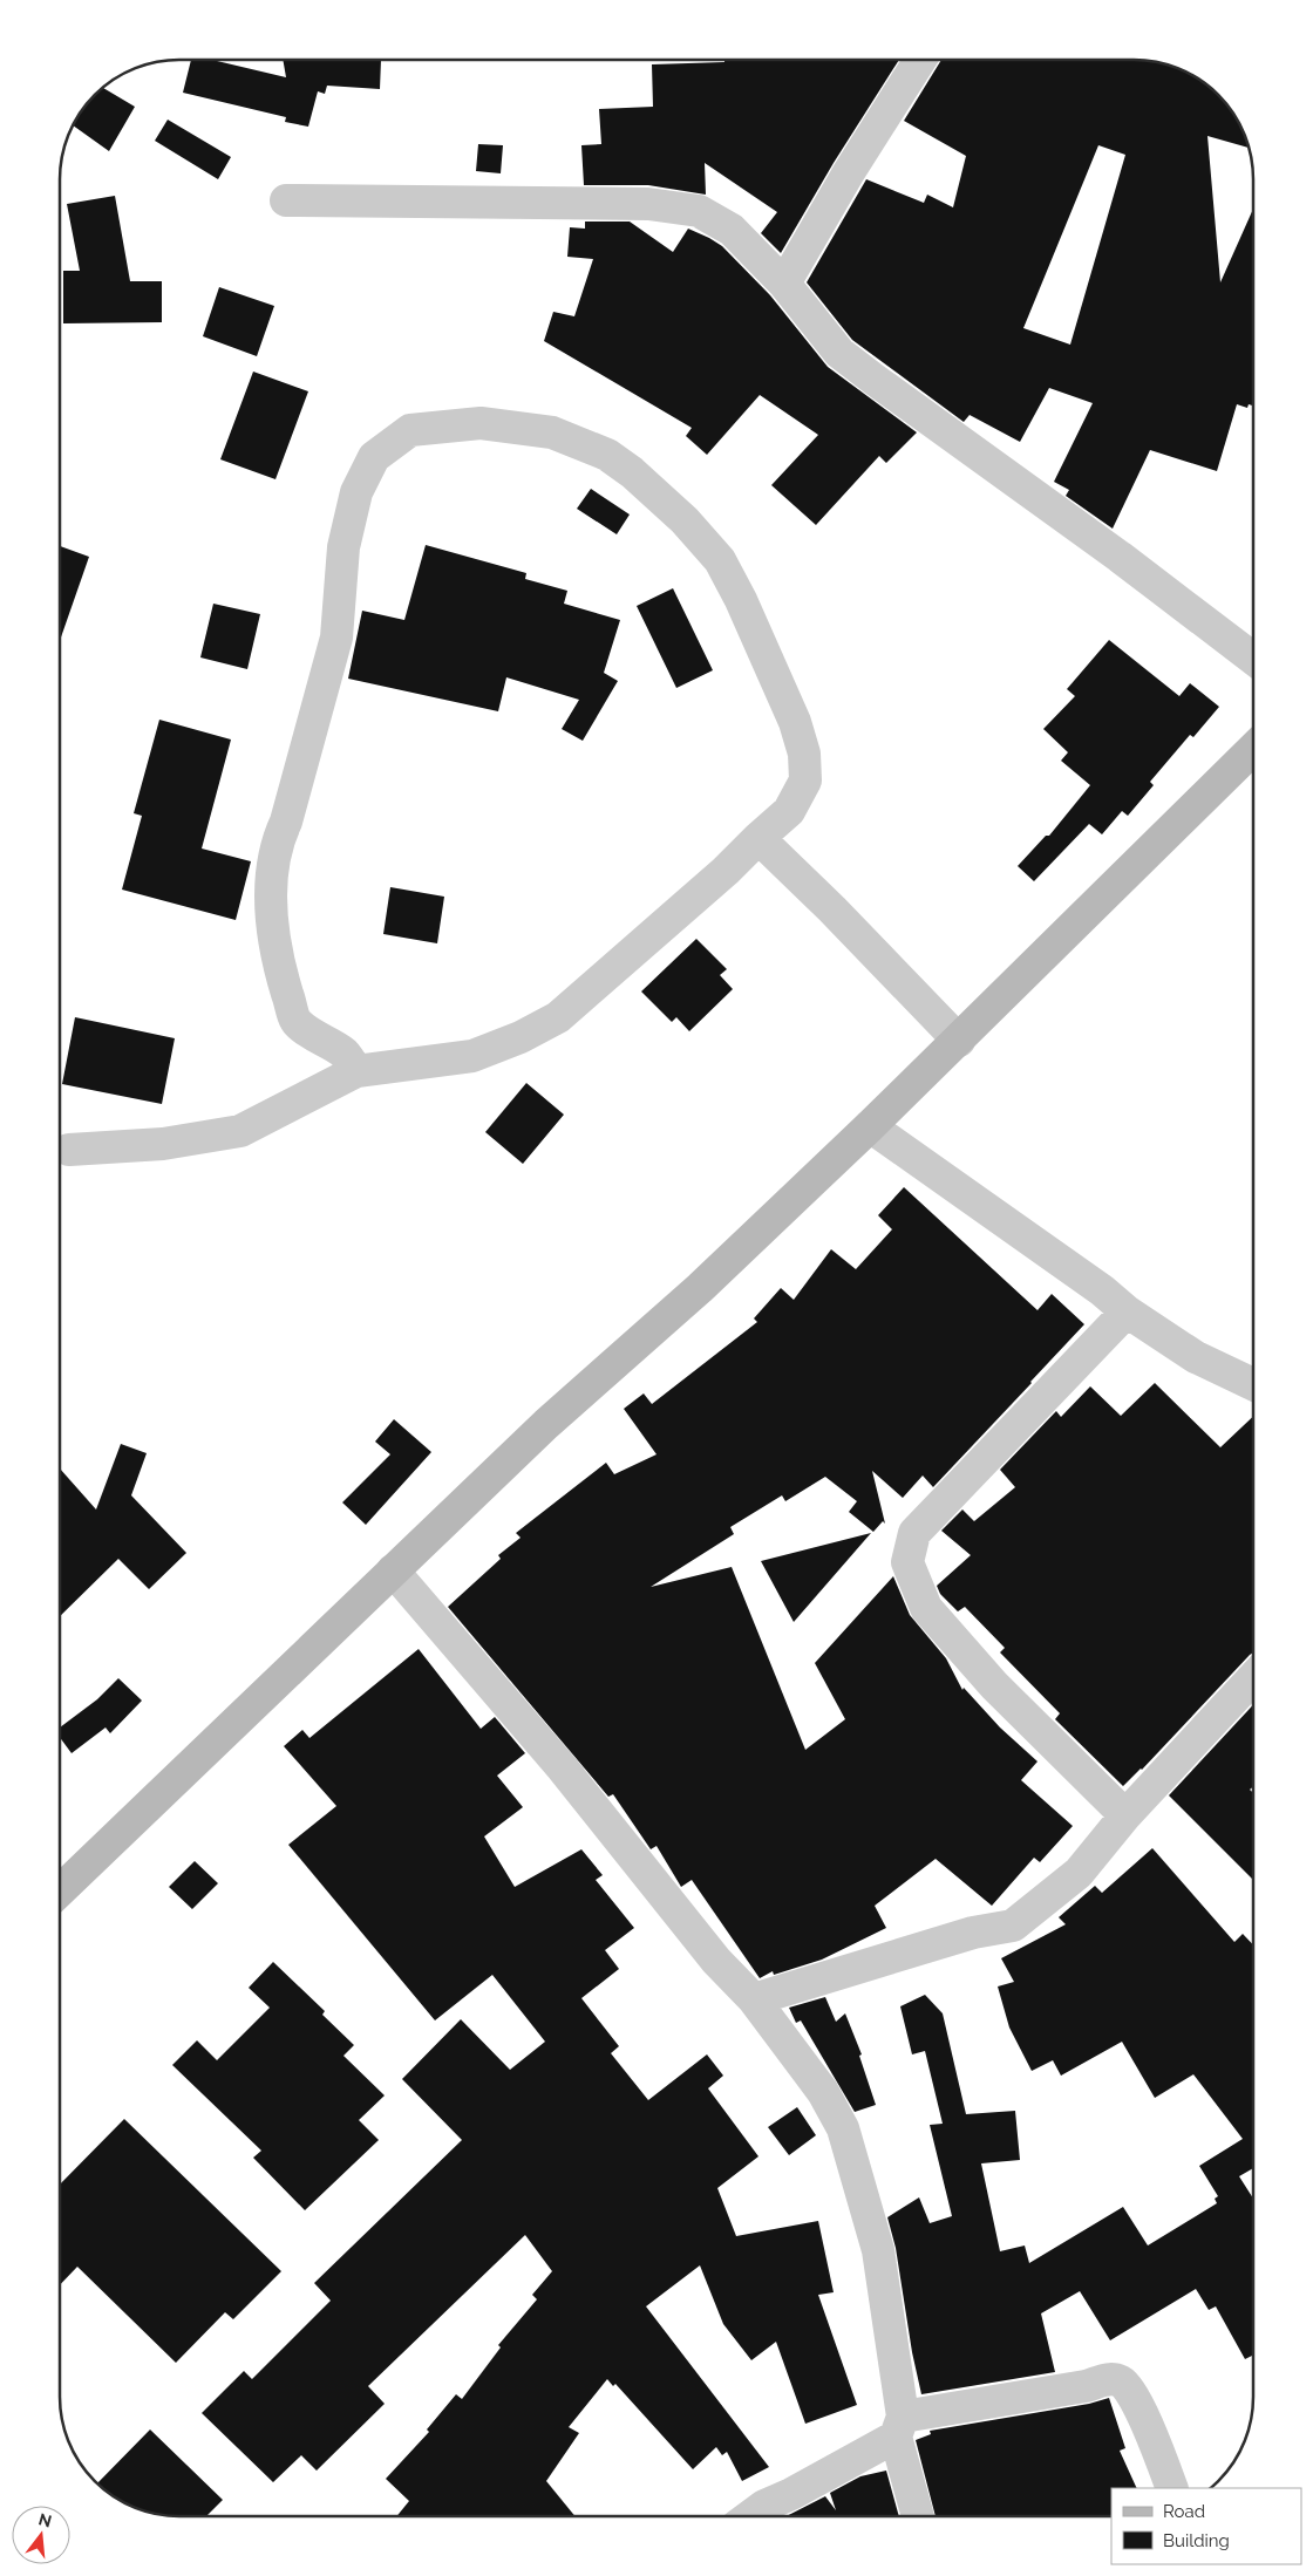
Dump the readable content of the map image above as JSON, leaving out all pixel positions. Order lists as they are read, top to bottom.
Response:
{
  "legend": ["Road", "Building"],
  "north": "top"
}
